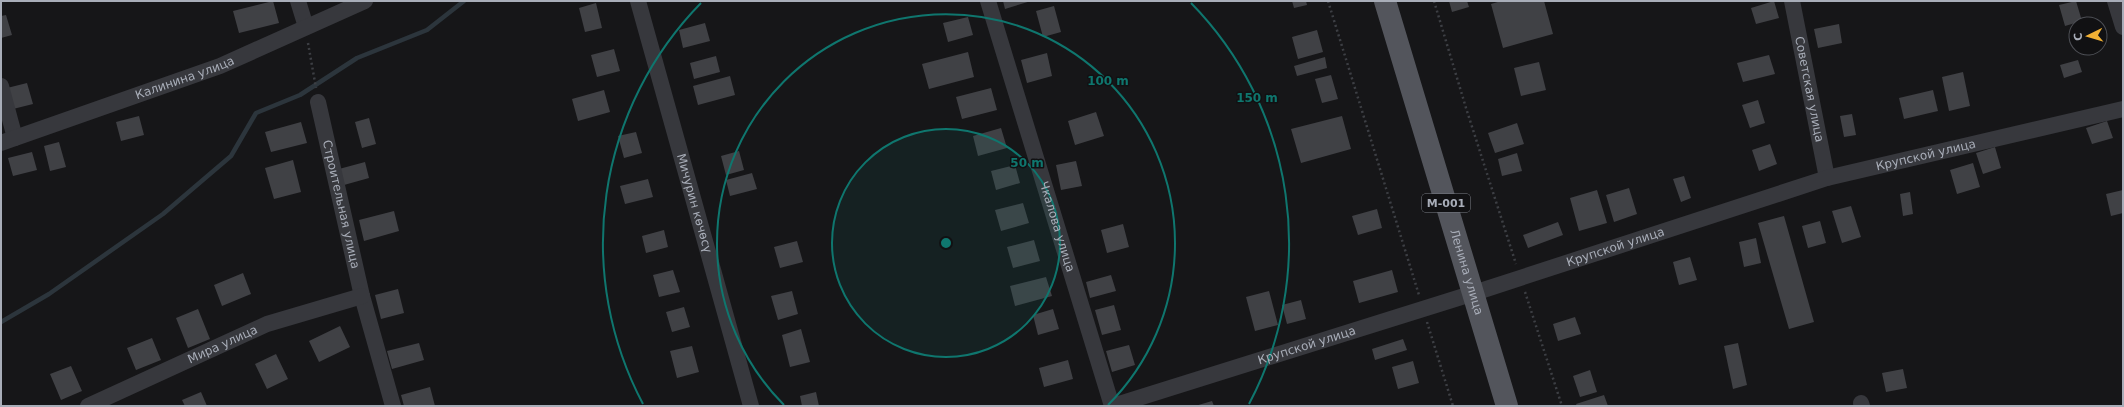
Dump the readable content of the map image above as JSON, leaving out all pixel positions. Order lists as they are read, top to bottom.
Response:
{
  "streets": {
    "main road": ["М-001", "Ленина улица"],
    "street": [
      "Калинина улица",
      "Советская улица",
      "Крупской улица",
      "Строительная улица",
      "Мичурин көчөсү",
      "Чкалова улица",
      "Мира улица"
    ]
  },
  "crossings": [
    ["Советская улица", "Крупской улица"],
    ["Крупской улица", "Чкалова улица"],
    ["Крупской улица", "Ленина улица"],
    ["Строительная улица", "Мира улица"]
  ],
  "north": "left",
  "rings": ["100 m", "150 m", "50 m"]
}
